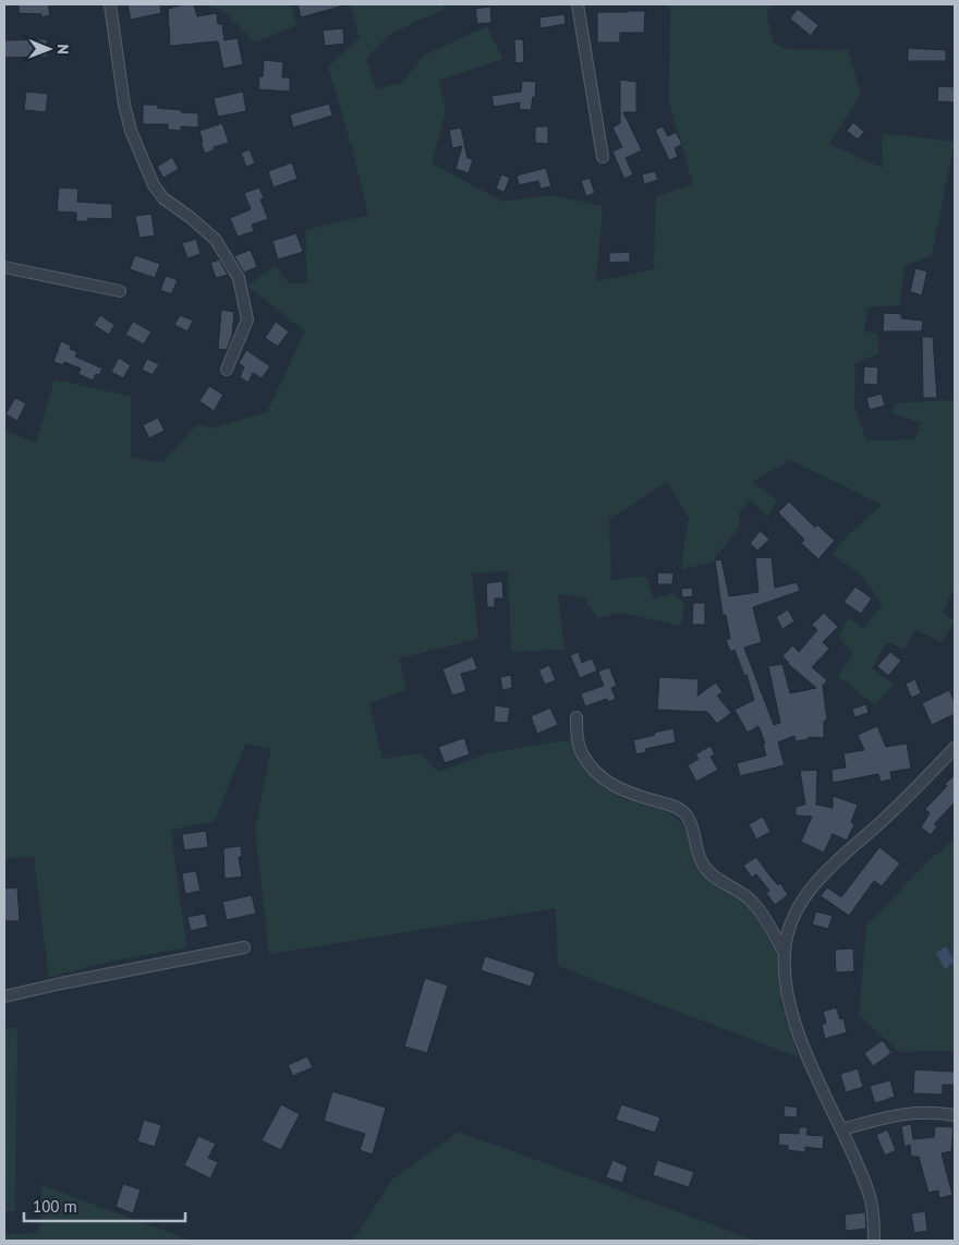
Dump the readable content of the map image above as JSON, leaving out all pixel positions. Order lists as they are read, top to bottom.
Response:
{
  "scale_bar": "100 m",
  "north": "right"
}
